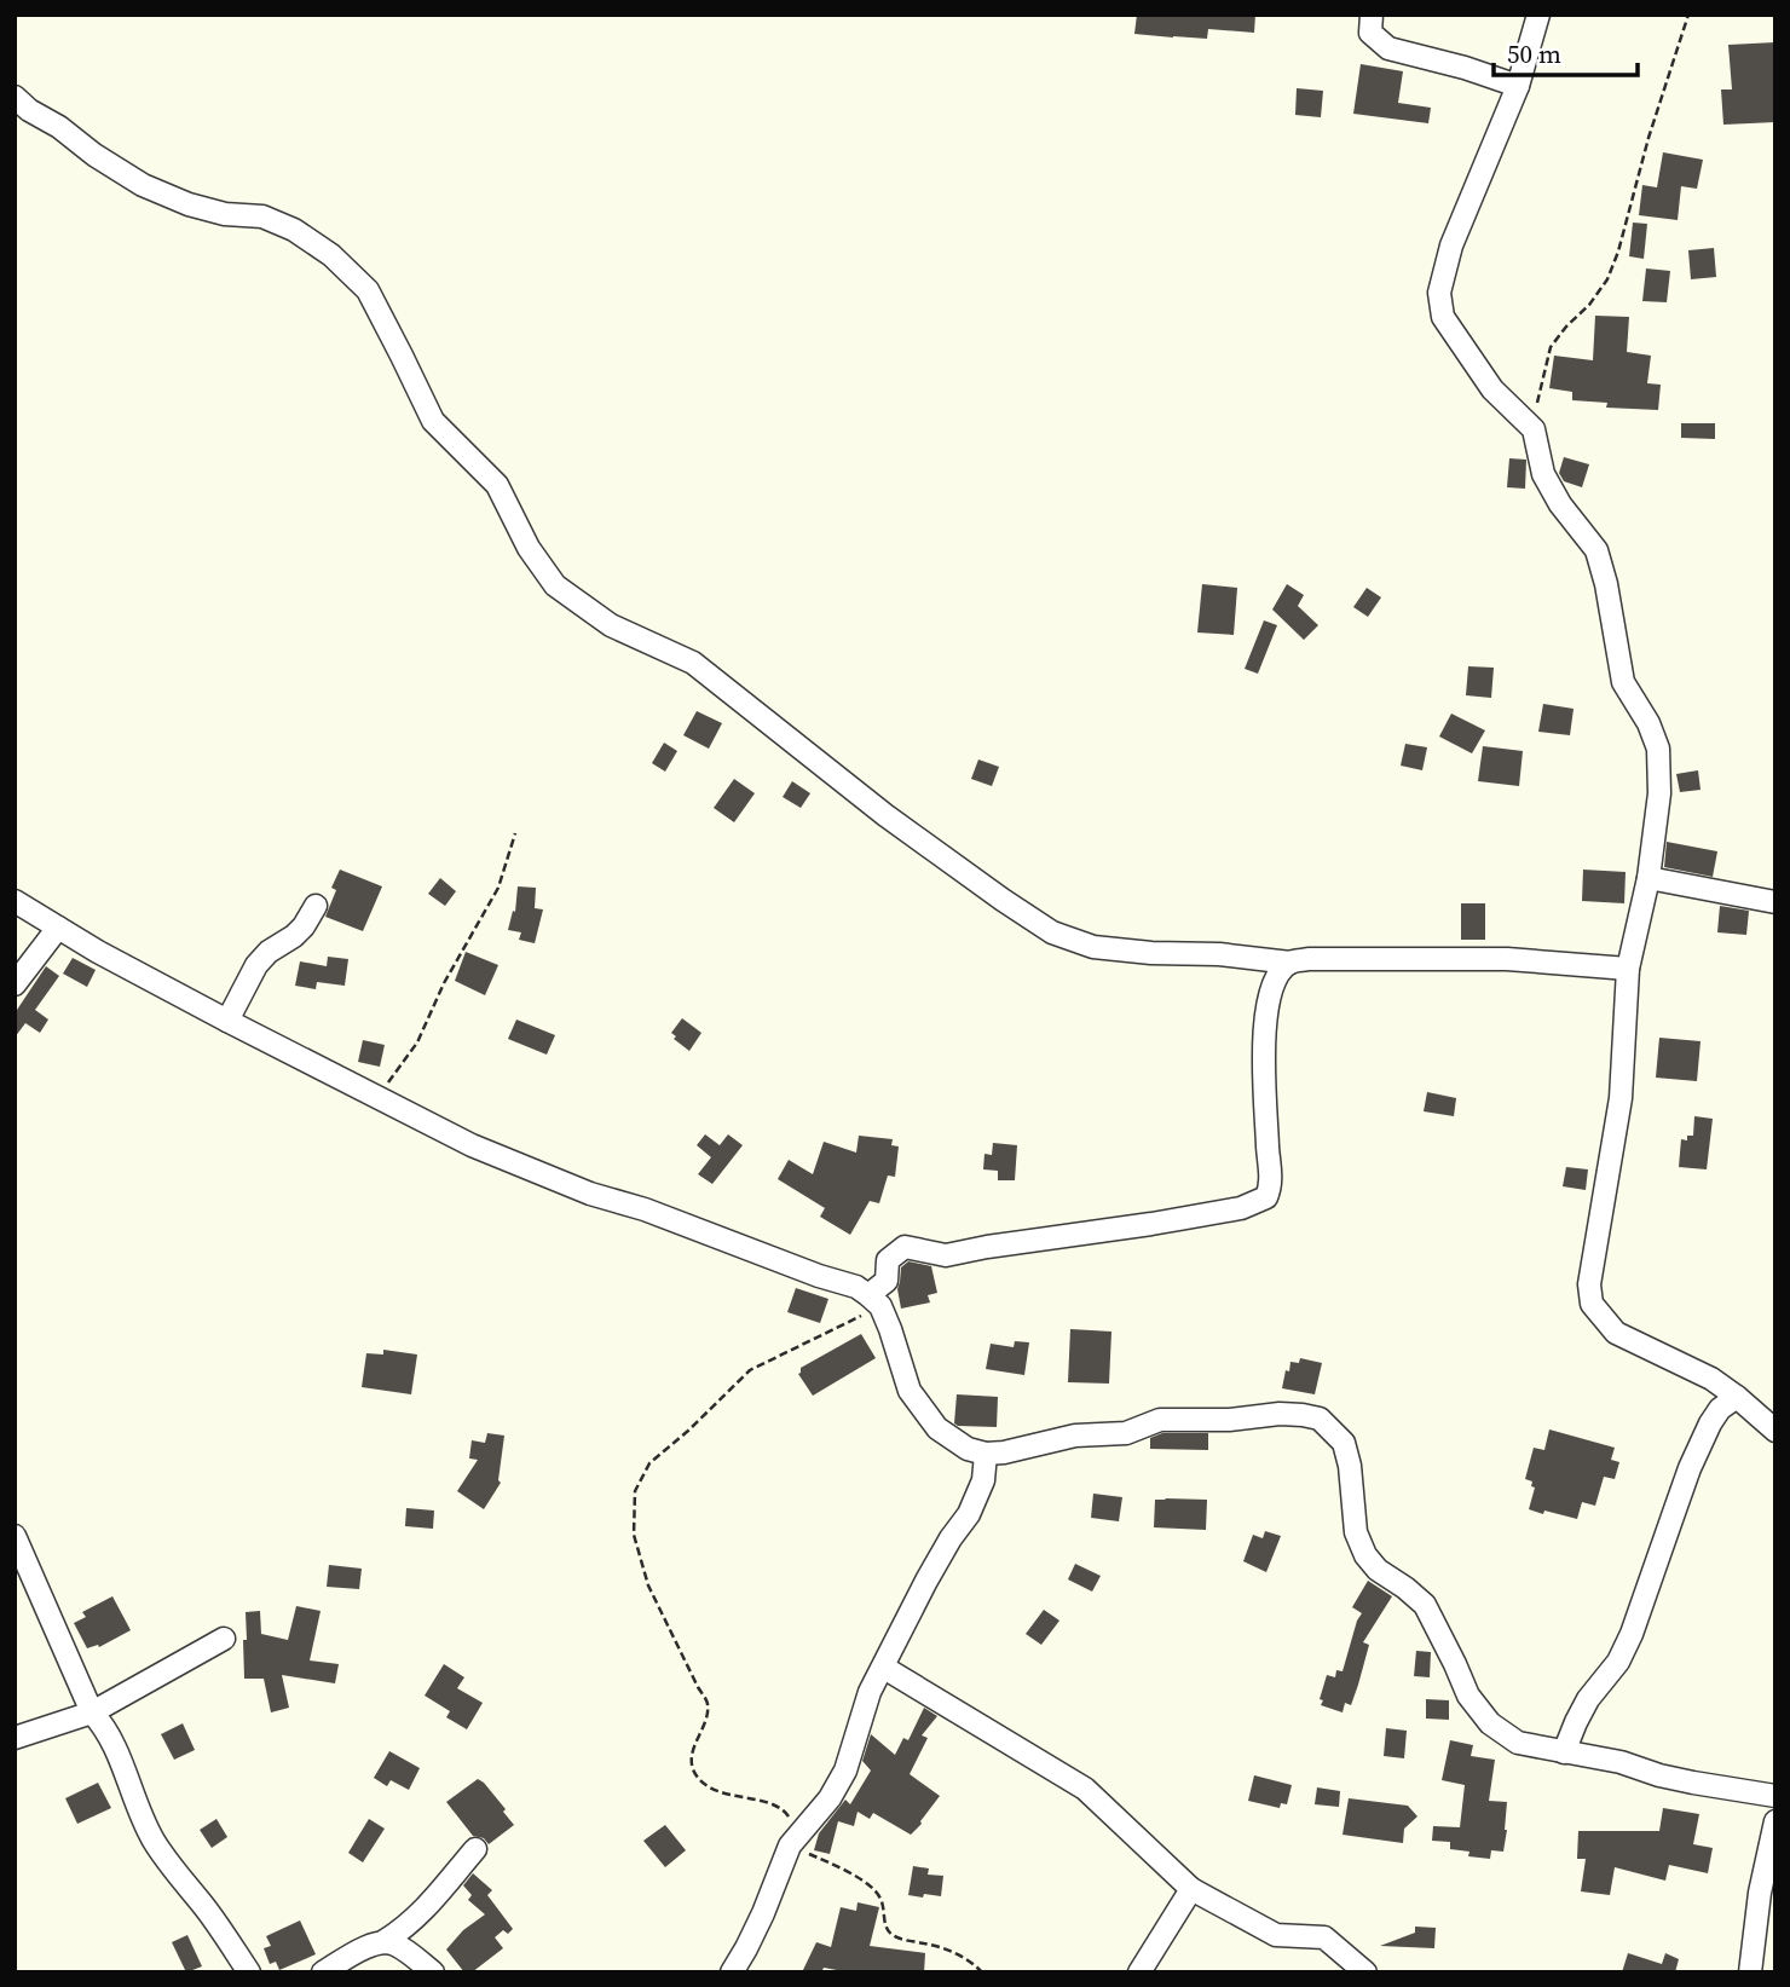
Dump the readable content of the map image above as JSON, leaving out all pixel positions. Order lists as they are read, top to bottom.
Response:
{
  "scale_bar": "50 m"
}
